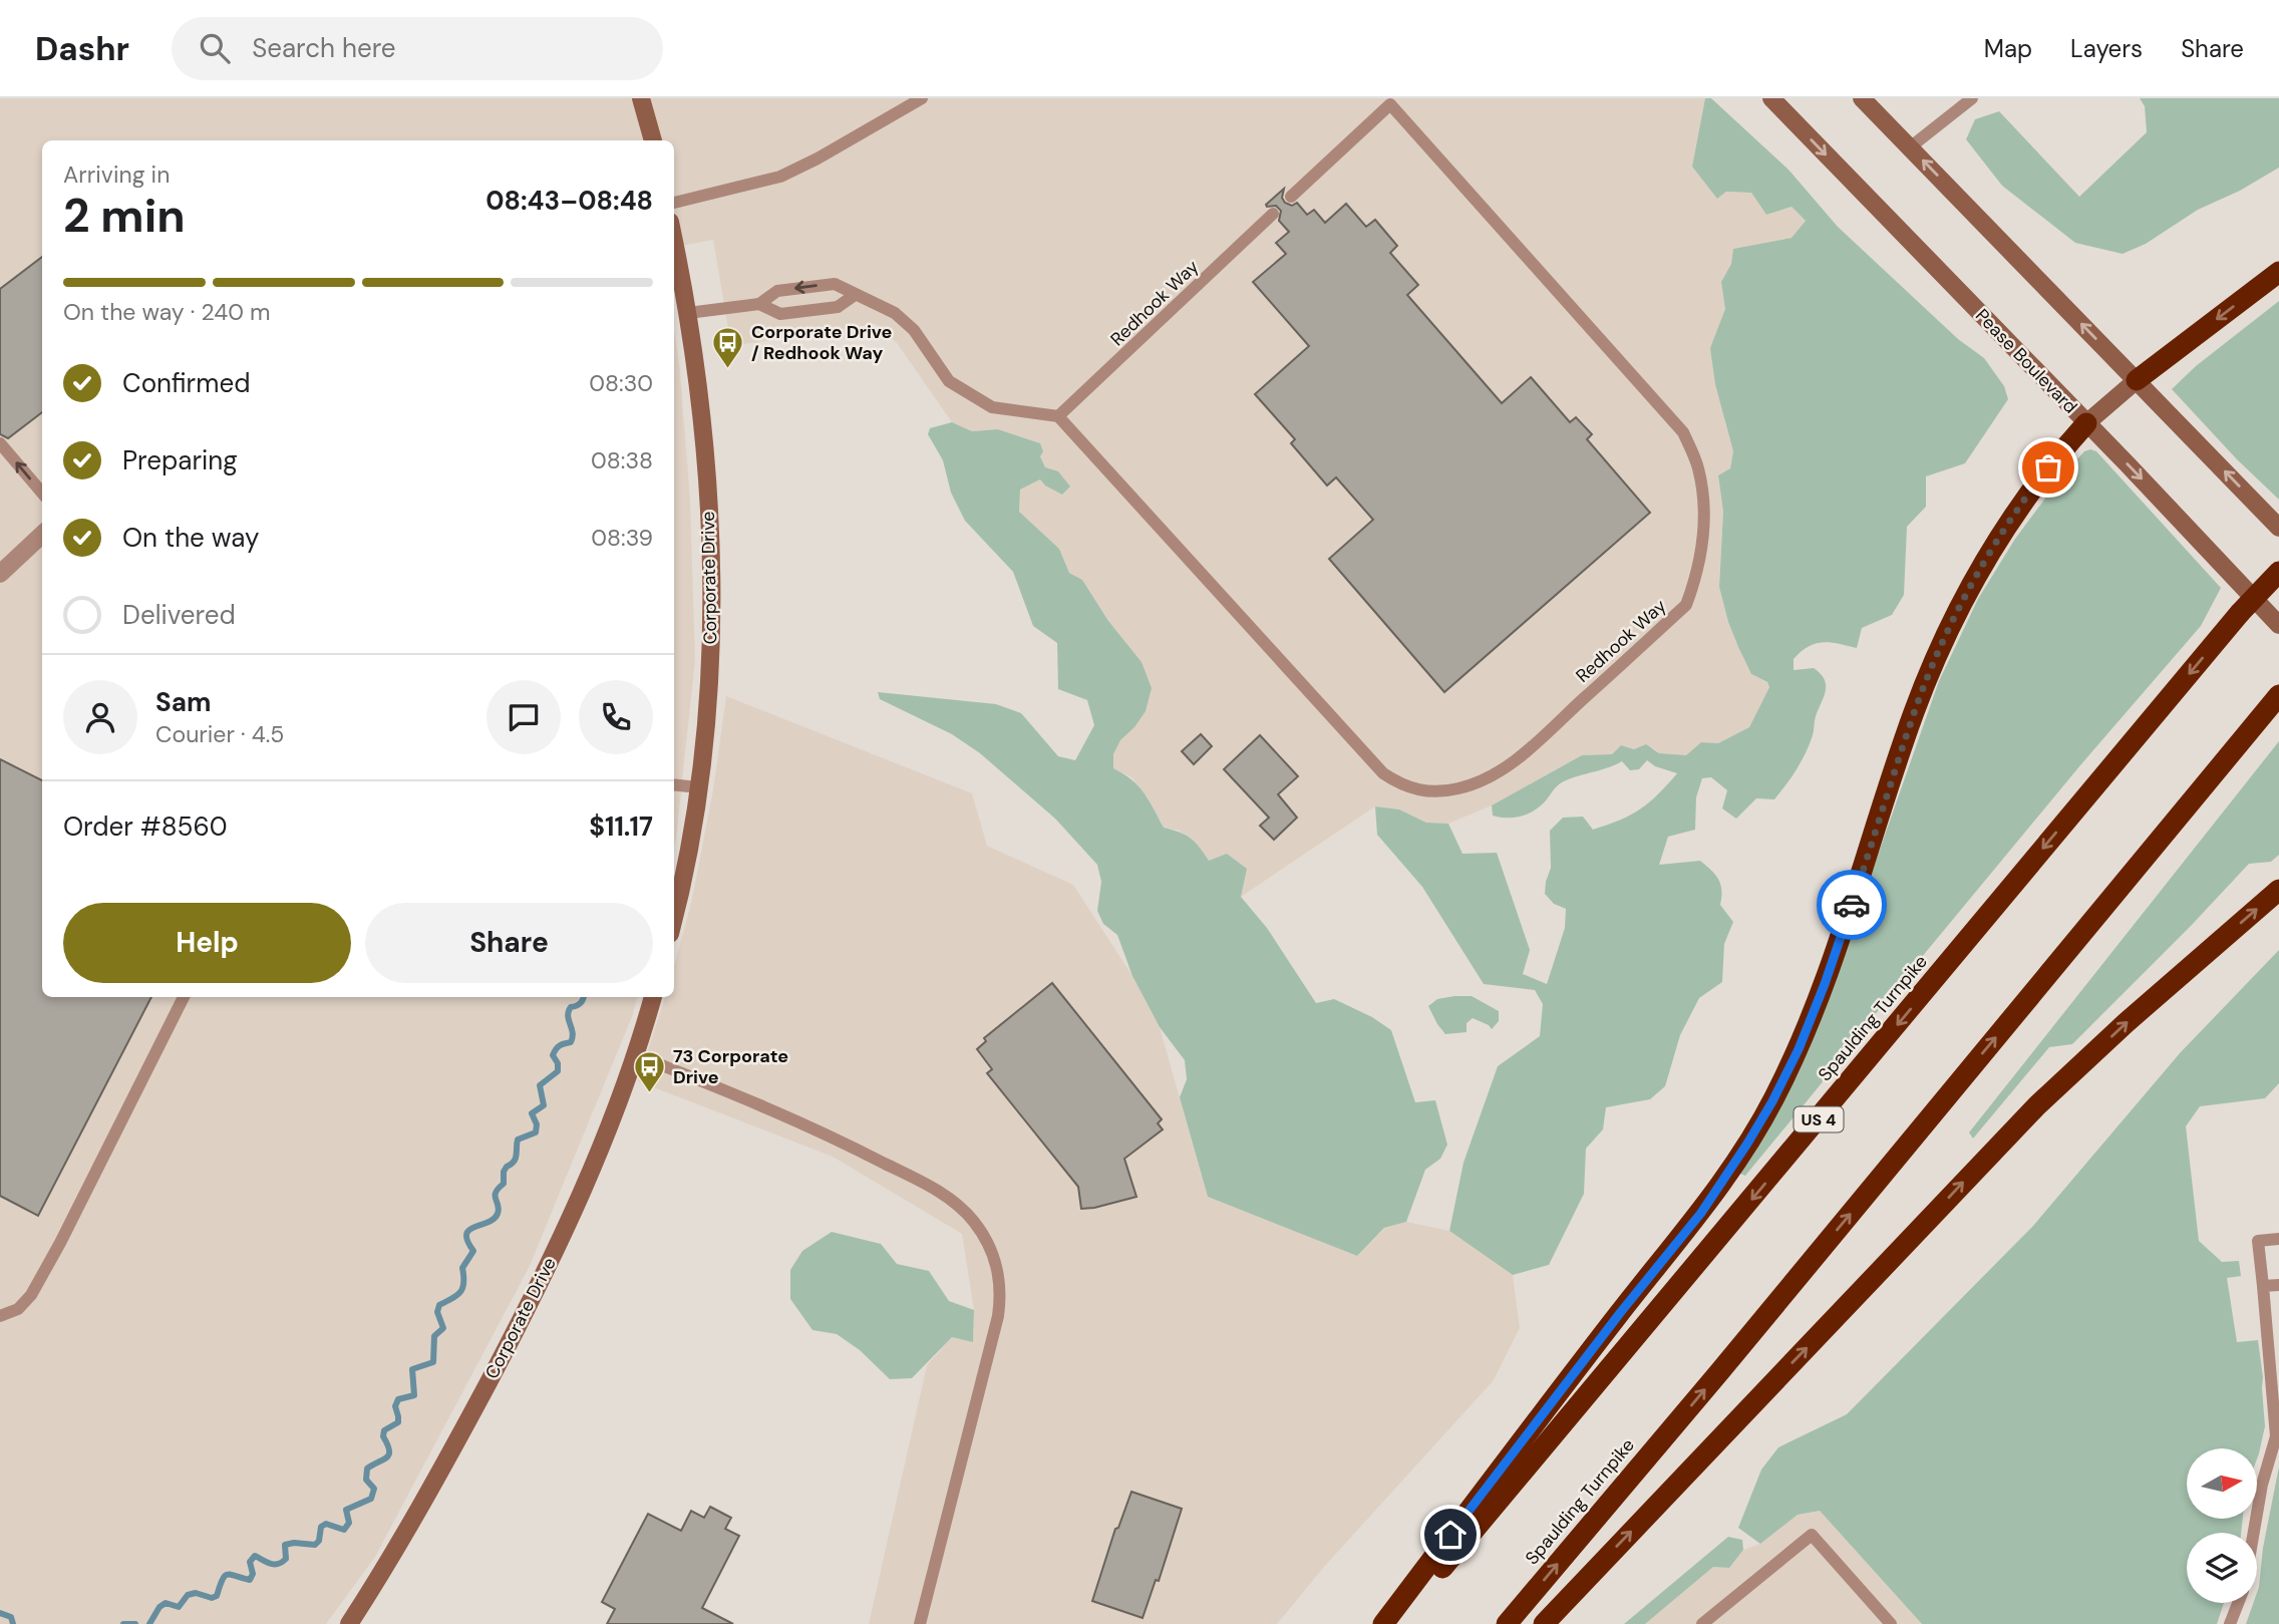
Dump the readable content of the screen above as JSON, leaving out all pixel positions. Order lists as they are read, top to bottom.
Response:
{
  "streets": {
    "highway": ["Spaulding Turnpike", "US 4"],
    "street": ["Pease Boulevard", "Corporate Drive"],
    "lane": ["Redhook Way"]
  },
  "places": {
    "bus stop": ["Corporate Drive / Redhook Way", "73 Corporate Drive"]
  },
  "north": "right",
  "page": {
    "header": "Dashr",
    "search": "Search here",
    "nav": ["Map", "Layers", "Share"],
    "heading": ["2 min", "Arriving in", "08:43–08:48"],
    "panel": [
      "Sam",
      "Courier · 4.5",
      "Order #8560",
      "$11.17"
    ],
    "bar": "On the way · 240 m",
    "list": [
      ["Confirmed", "08:30"],
      ["Preparing", "08:38"],
      ["On the way", "08:39"],
      "Delivered"
    ],
    "buttons": ["Help", "Share"]
  }
}
